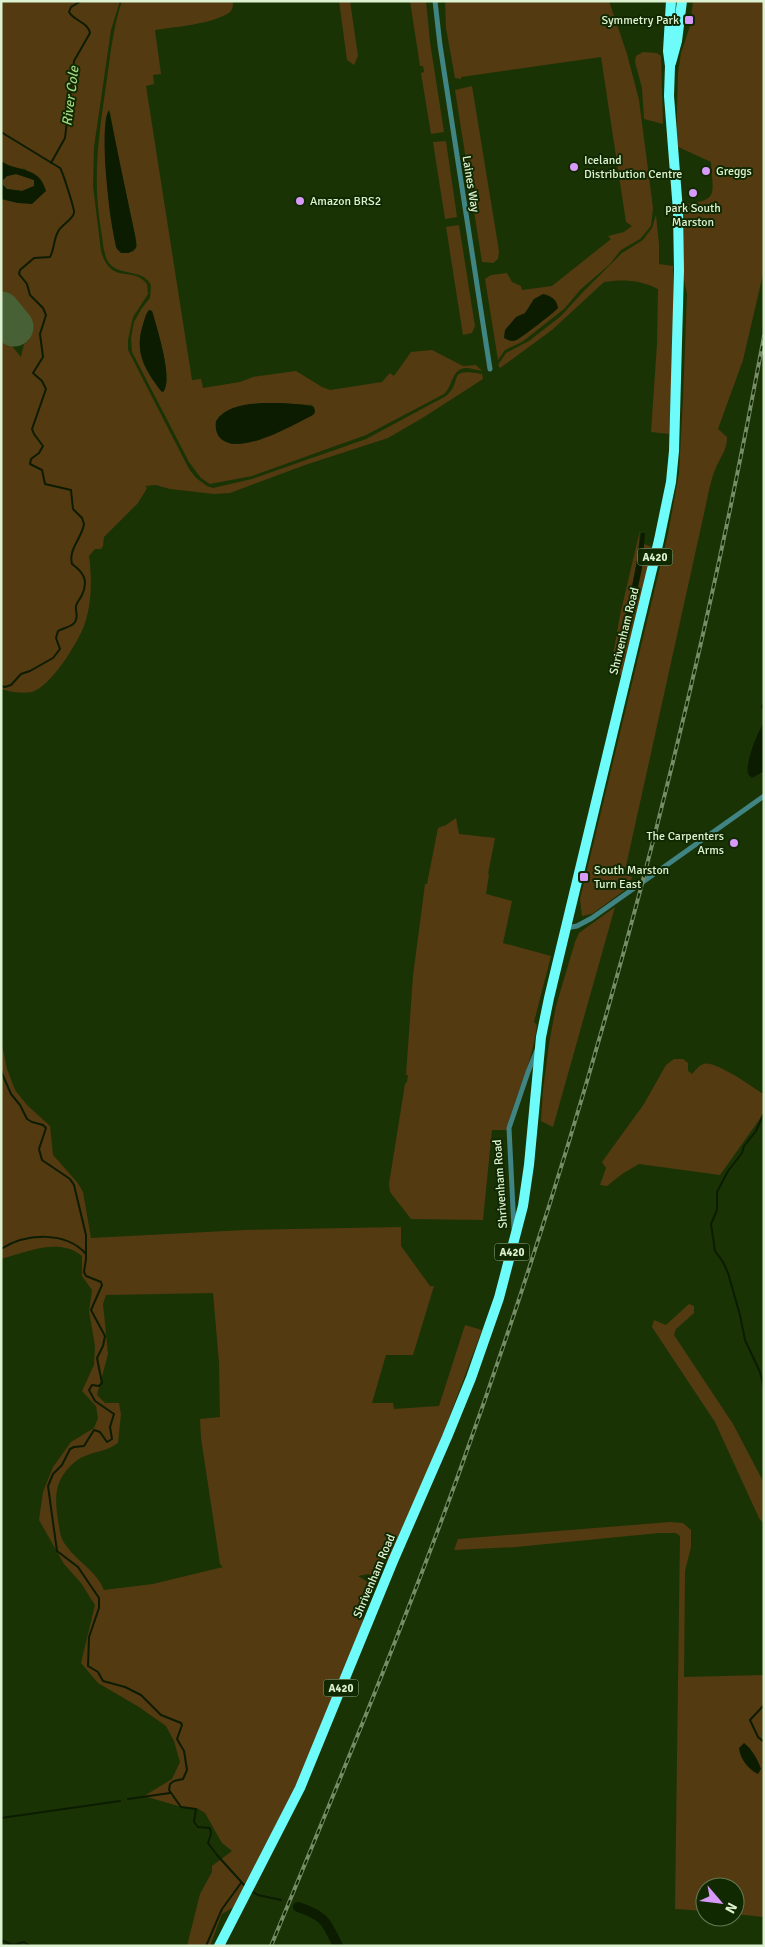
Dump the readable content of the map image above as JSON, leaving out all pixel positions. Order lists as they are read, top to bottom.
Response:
{
  "streets": {
    "highway": ["A420", "Shrivenham Road"],
    "street": ["Laines Way"]
  },
  "crossings": [
    ["A420", "Shrivenham Road"]
  ],
  "water": ["River Cole"],
  "places": {
    "transit": ["Symmetry Park", "South Marston Turn East"],
    "other": [
      "Iceland Distribution Centre",
      "Greggs",
      "park South Marston",
      "Amazon BRS2",
      "The Carpenters Arms"
    ]
  },
  "north": "bottom right"
}
